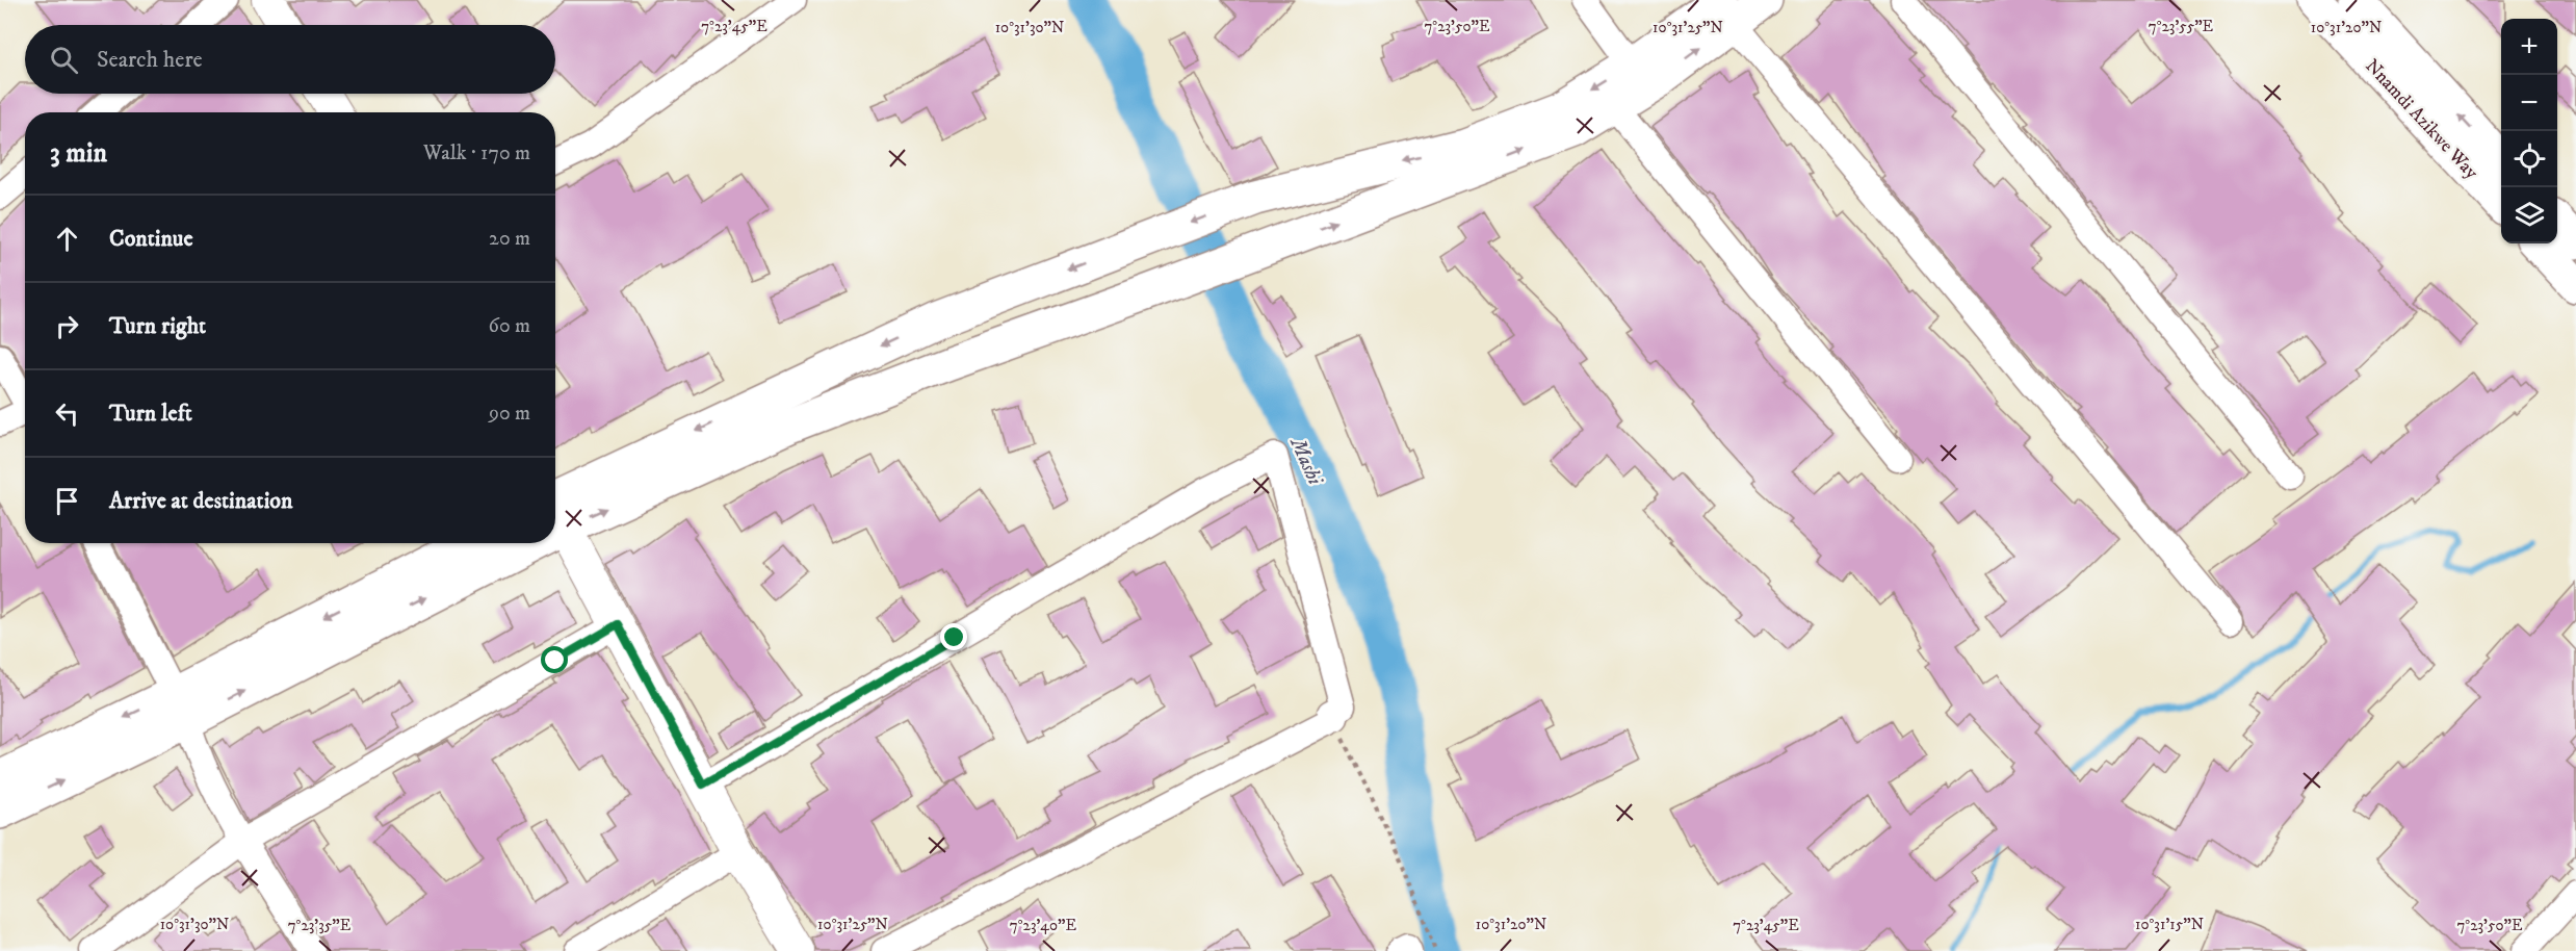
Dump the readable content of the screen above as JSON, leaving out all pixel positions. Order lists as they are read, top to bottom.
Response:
{
  "streets": {
    "main road": ["Nnamdi Azikwe Way"]
  },
  "water": ["Mashi"],
  "page": {
    "map_buttons": ["+", "−"],
    "search": "Search here",
    "heading": ["3 min", "Walk · 170 m"],
    "list": [
      ["Continue", "20 m"],
      ["Turn right", "60 m"],
      ["Turn left", "90 m"],
      "Arrive at destination"
    ]
  },
  "coordinates": [
    "7°23'45\"E",
    "7°23'50\"E",
    "7°23'55\"E",
    "10°31'30\"N",
    "10°31'25\"N",
    "10°31'20\"N",
    "10°31'15\"N",
    "7°23'35\"E",
    "7°23'40\"E"
  ]
}
